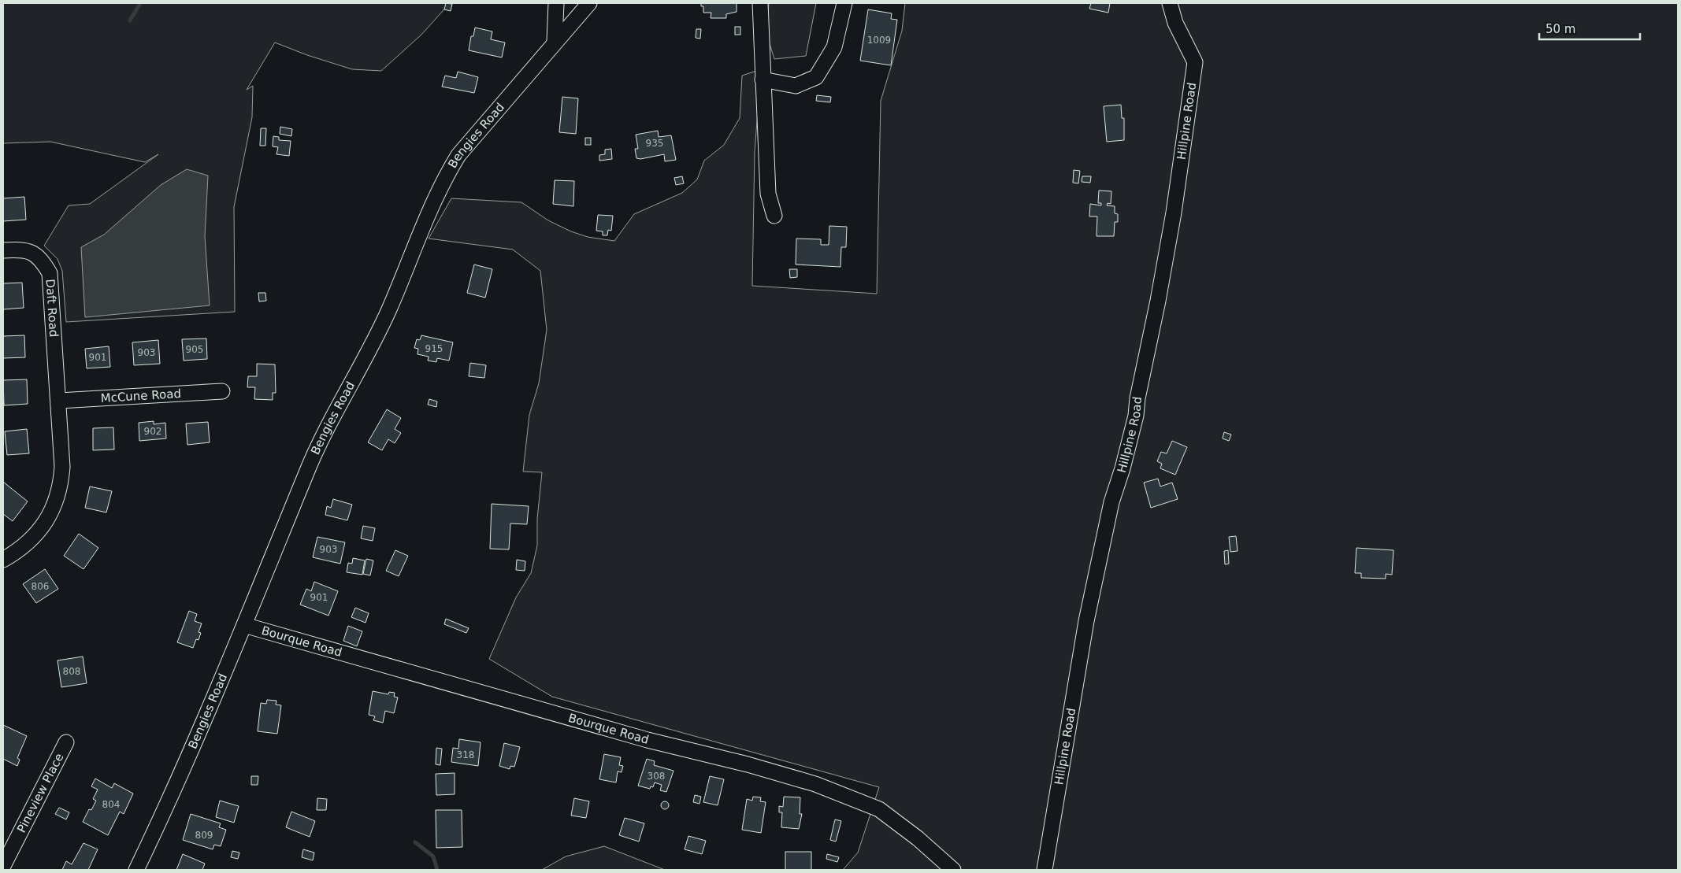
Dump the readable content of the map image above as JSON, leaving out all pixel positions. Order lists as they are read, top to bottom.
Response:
{
  "streets": {
    "street": [
      "Hillpine Road",
      "Bengies Road",
      "Daft Road",
      "McCune Road",
      "Bourque Road",
      "Pineview Place"
    ]
  },
  "crossings": [
    ["Bengies Road", "Bourque Road"],
    ["Daft Road", "McCune Road"]
  ],
  "house_numbers": [
    "1009",
    "935",
    "915",
    "905",
    "903",
    "901",
    "902",
    "903",
    "806",
    "901",
    "808",
    "318",
    "308",
    "804",
    "809"
  ],
  "scale_bar": "50 m"
}
